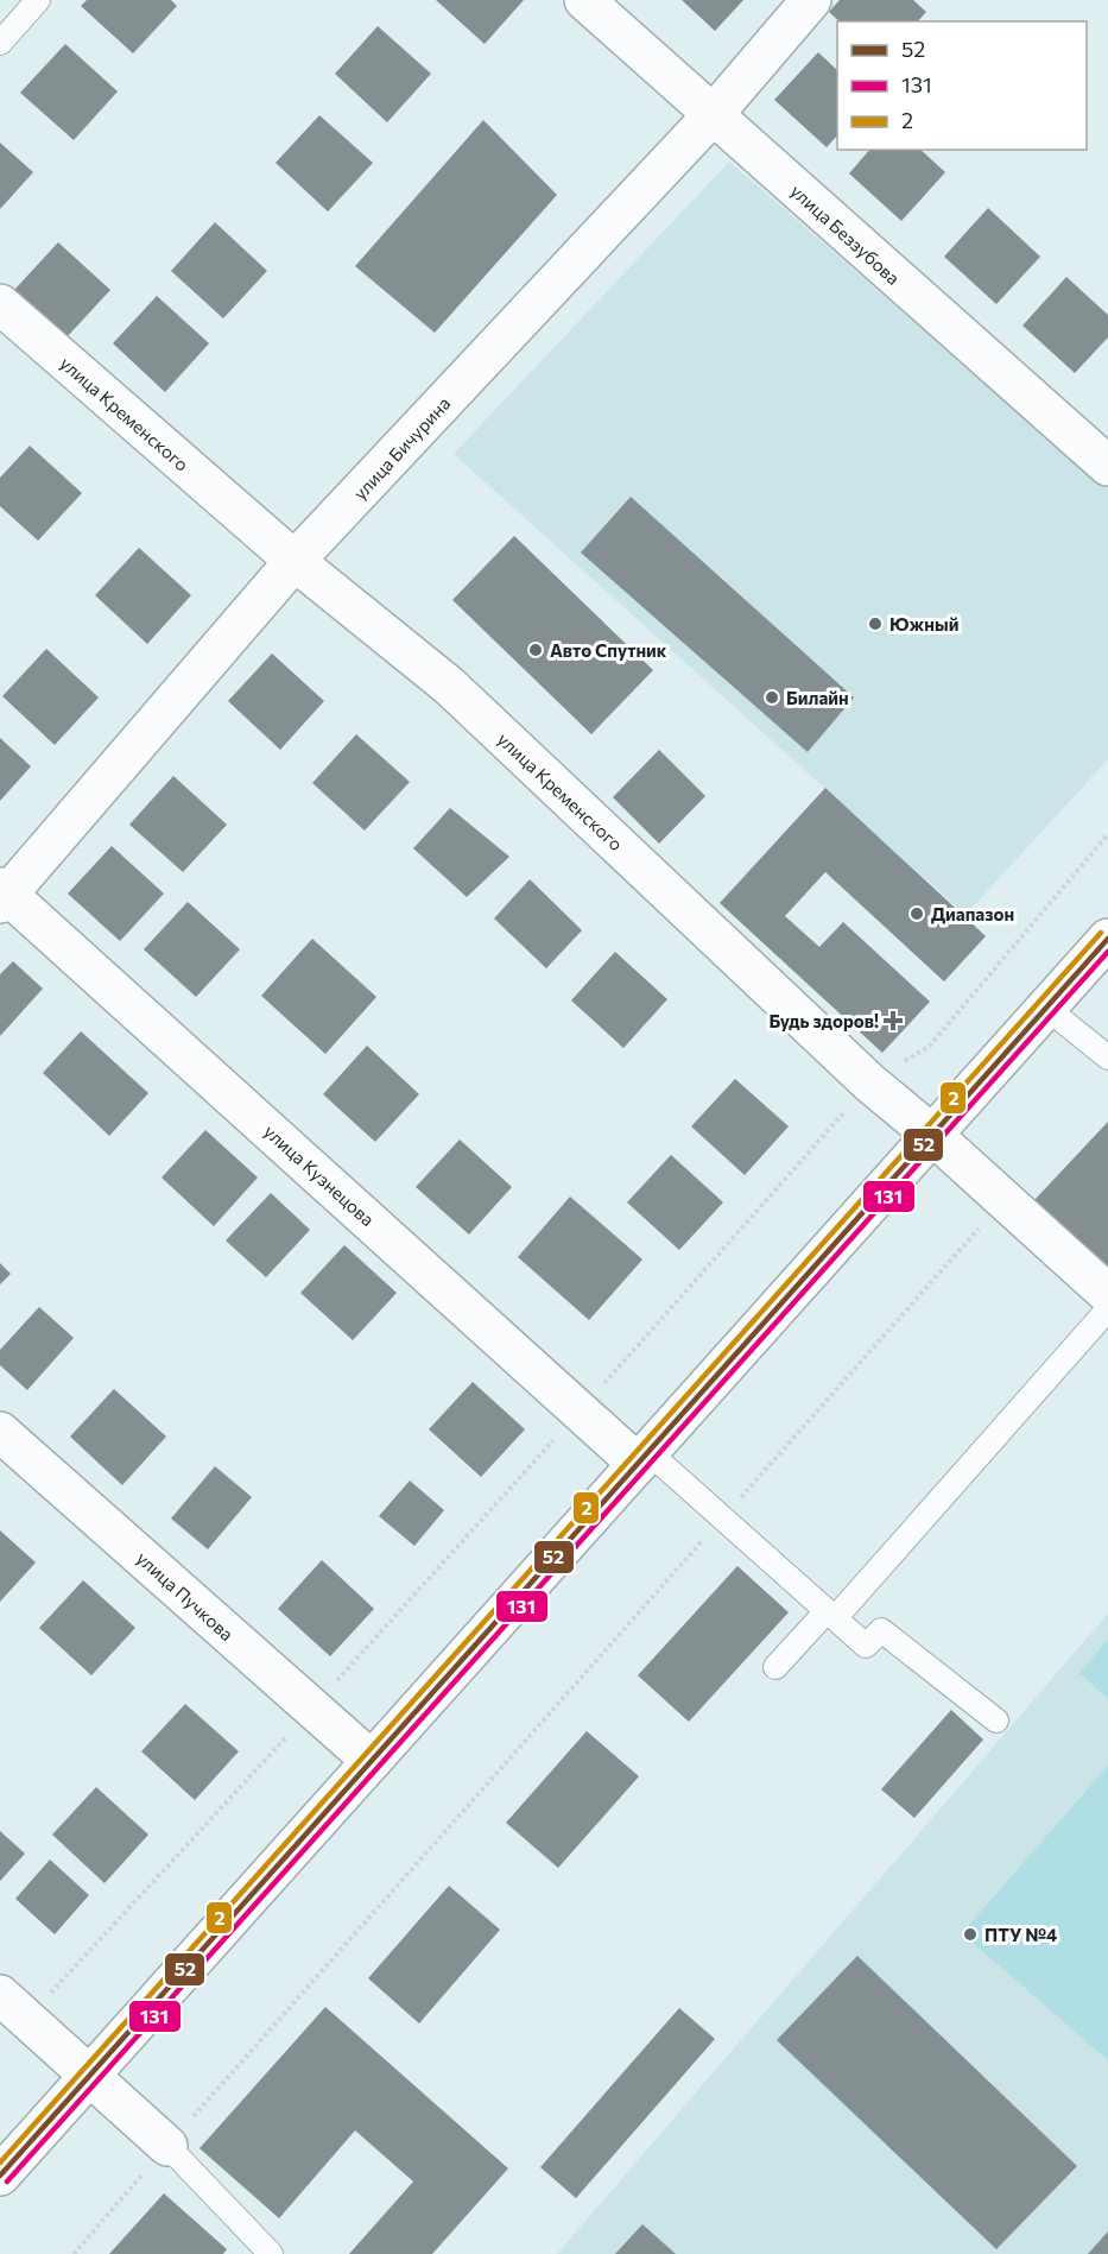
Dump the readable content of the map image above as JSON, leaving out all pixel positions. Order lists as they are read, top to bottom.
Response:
{
  "streets": {
    "street": [
      "улица Беззубова",
      "улица Кременского",
      "улица Бичурина",
      "улица Кузнецова",
      "улица Пучкова"
    ]
  },
  "crossings": [
    ["улица Беззубова", "улица Бичурина"],
    ["улица Кременского", "улица Бичурина"],
    ["улица Бичурина", "улица Кузнецова"]
  ],
  "places": {
    "other": [
      "Южный",
      "Авто Спутник",
      "Билайн",
      "Диапазон",
      "ПТУ №4"
    ],
    "health": ["Будь здоров!"]
  },
  "lines": ["transit line 2", "transit line 52", "transit line 131"],
  "legend": ["52", "131", "2"]
}
